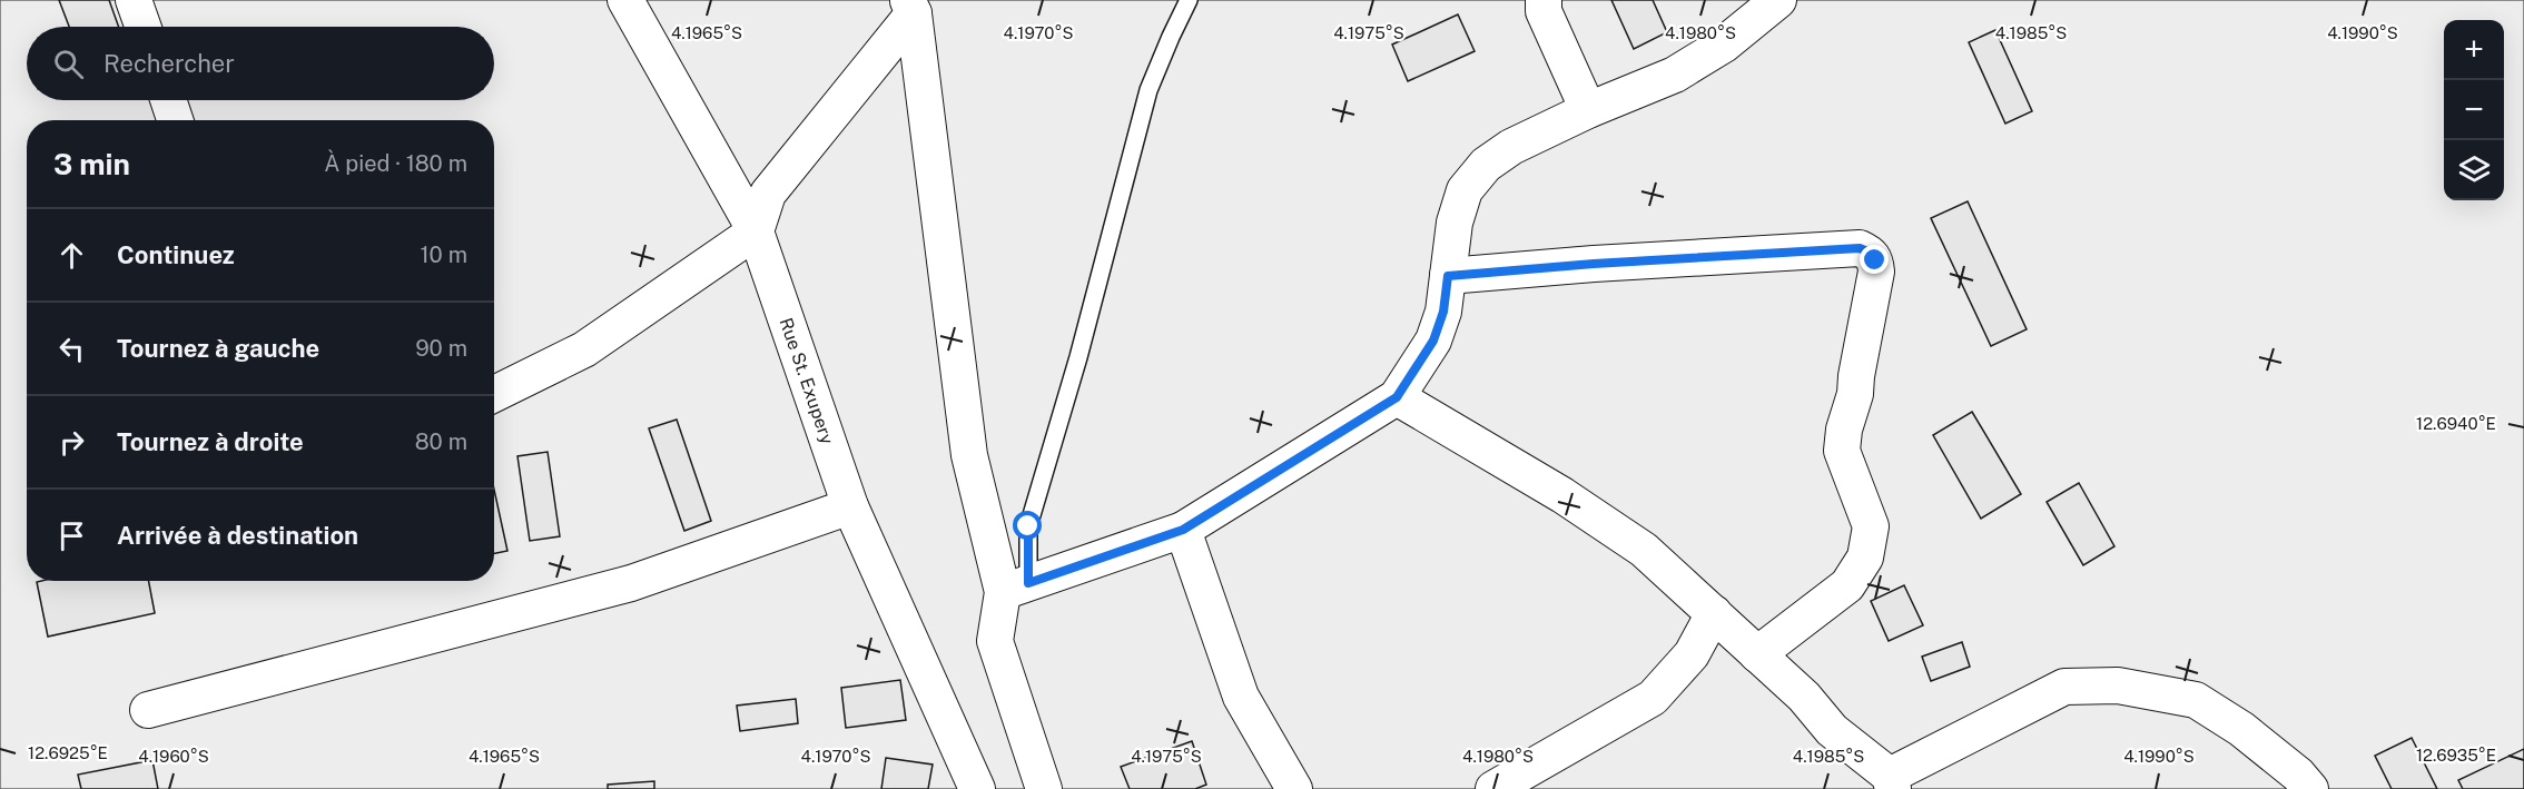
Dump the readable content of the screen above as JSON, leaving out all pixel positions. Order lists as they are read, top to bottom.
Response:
{
  "streets": {
    "street": ["Rue St. Exupery"]
  },
  "page": {
    "map_buttons": ["+", "−"],
    "search": "Rechercher",
    "heading": ["3 min", "À pied · 180 m"],
    "list": [
      ["Continuez", "10 m"],
      ["Tournez à gauche", "90 m"],
      ["Tournez à droite", "80 m"],
      "Arrivée à destination"
    ]
  },
  "coordinates": [
    "4.1965°S",
    "4.1970°S",
    "4.1975°S",
    "4.1980°S",
    "4.1985°S",
    "4.1990°S",
    "12.6940°E",
    "12.6925°E",
    "12.6935°E",
    "4.1960°S"
  ]
}
